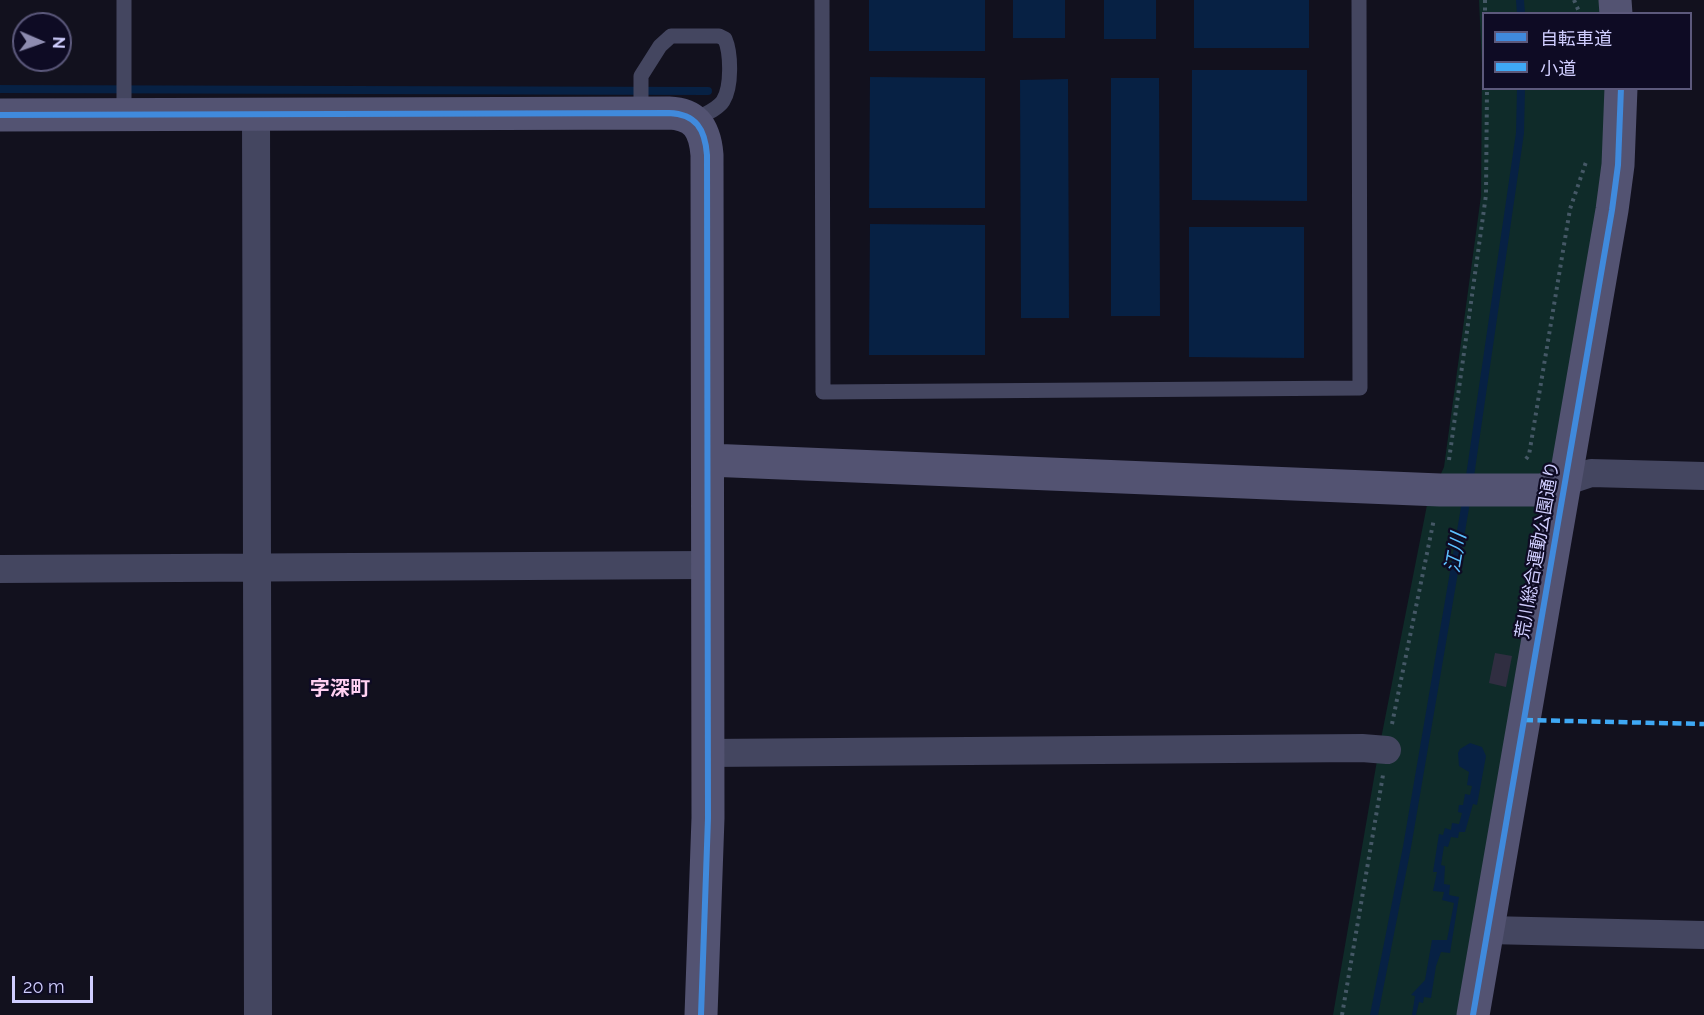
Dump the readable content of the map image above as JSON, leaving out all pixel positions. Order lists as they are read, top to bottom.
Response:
{
  "streets": {
    "street": ["荒川総合運動公園通り"]
  },
  "districts": ["字深町"],
  "water": ["江川"],
  "legend": ["自転車道", "小道"],
  "scale_bar": "20 m",
  "north": "right"
}
